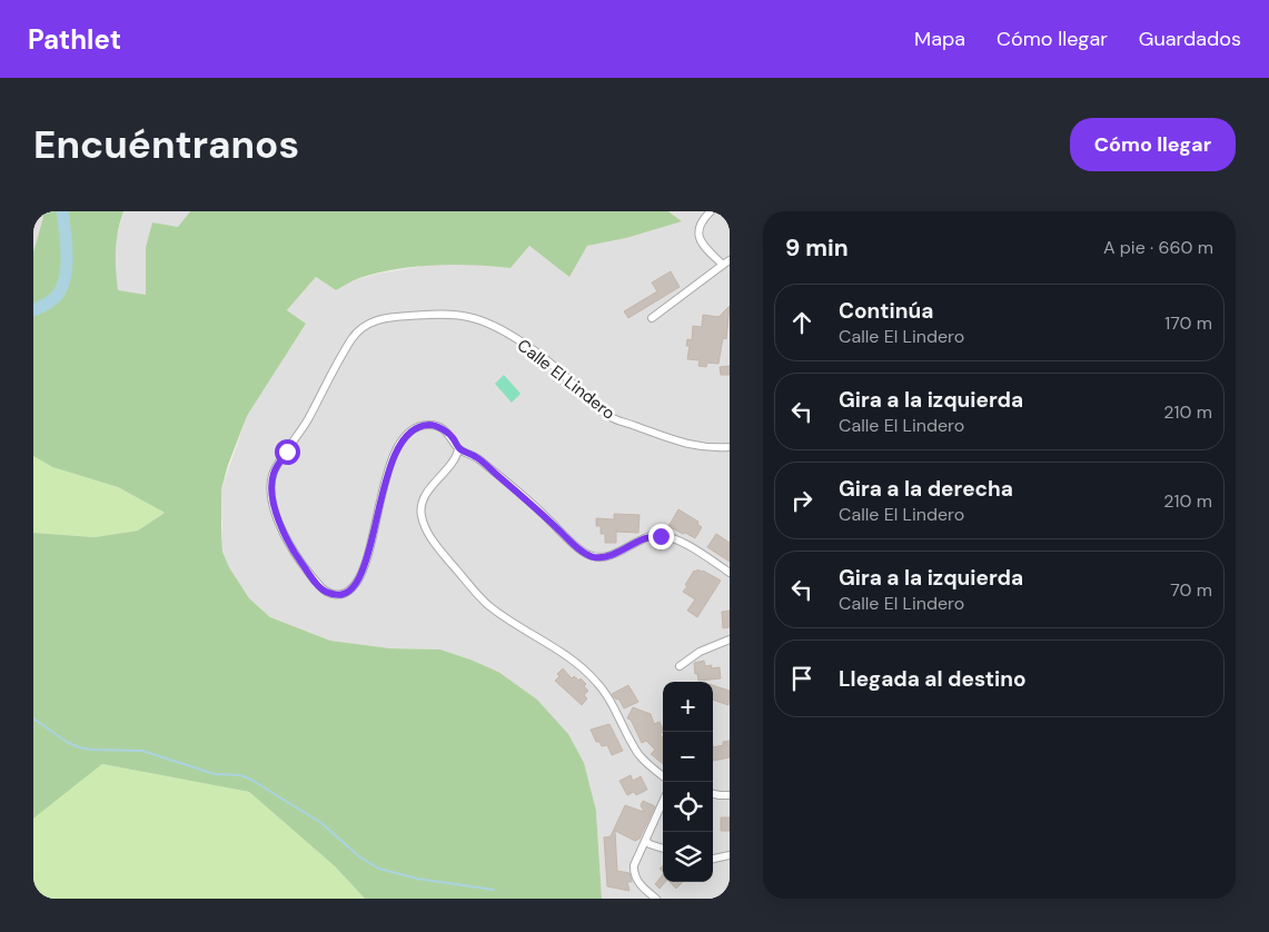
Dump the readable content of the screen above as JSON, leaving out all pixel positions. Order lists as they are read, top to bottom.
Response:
{
  "streets": {
    "street": ["Calle El Lindero"]
  },
  "page": {
    "header": "Pathlet",
    "nav": ["Mapa", "Cómo llegar", "Guardados"],
    "buttons": "Cómo llegar",
    "title": "Encuéntranos",
    "heading": ["9 min", "A pie · 660 m"],
    "list": [
      ["Continúa", "Calle El Lindero", "170 m"],
      ["Gira a la izquierda", "Calle El Lindero", "210 m"],
      ["Gira a la derecha", "Calle El Lindero", "210 m"],
      ["Gira a la izquierda", "Calle El Lindero", "70 m"],
      "Llegada al destino"
    ],
    "map_buttons": ["+", "−"]
  }
}
